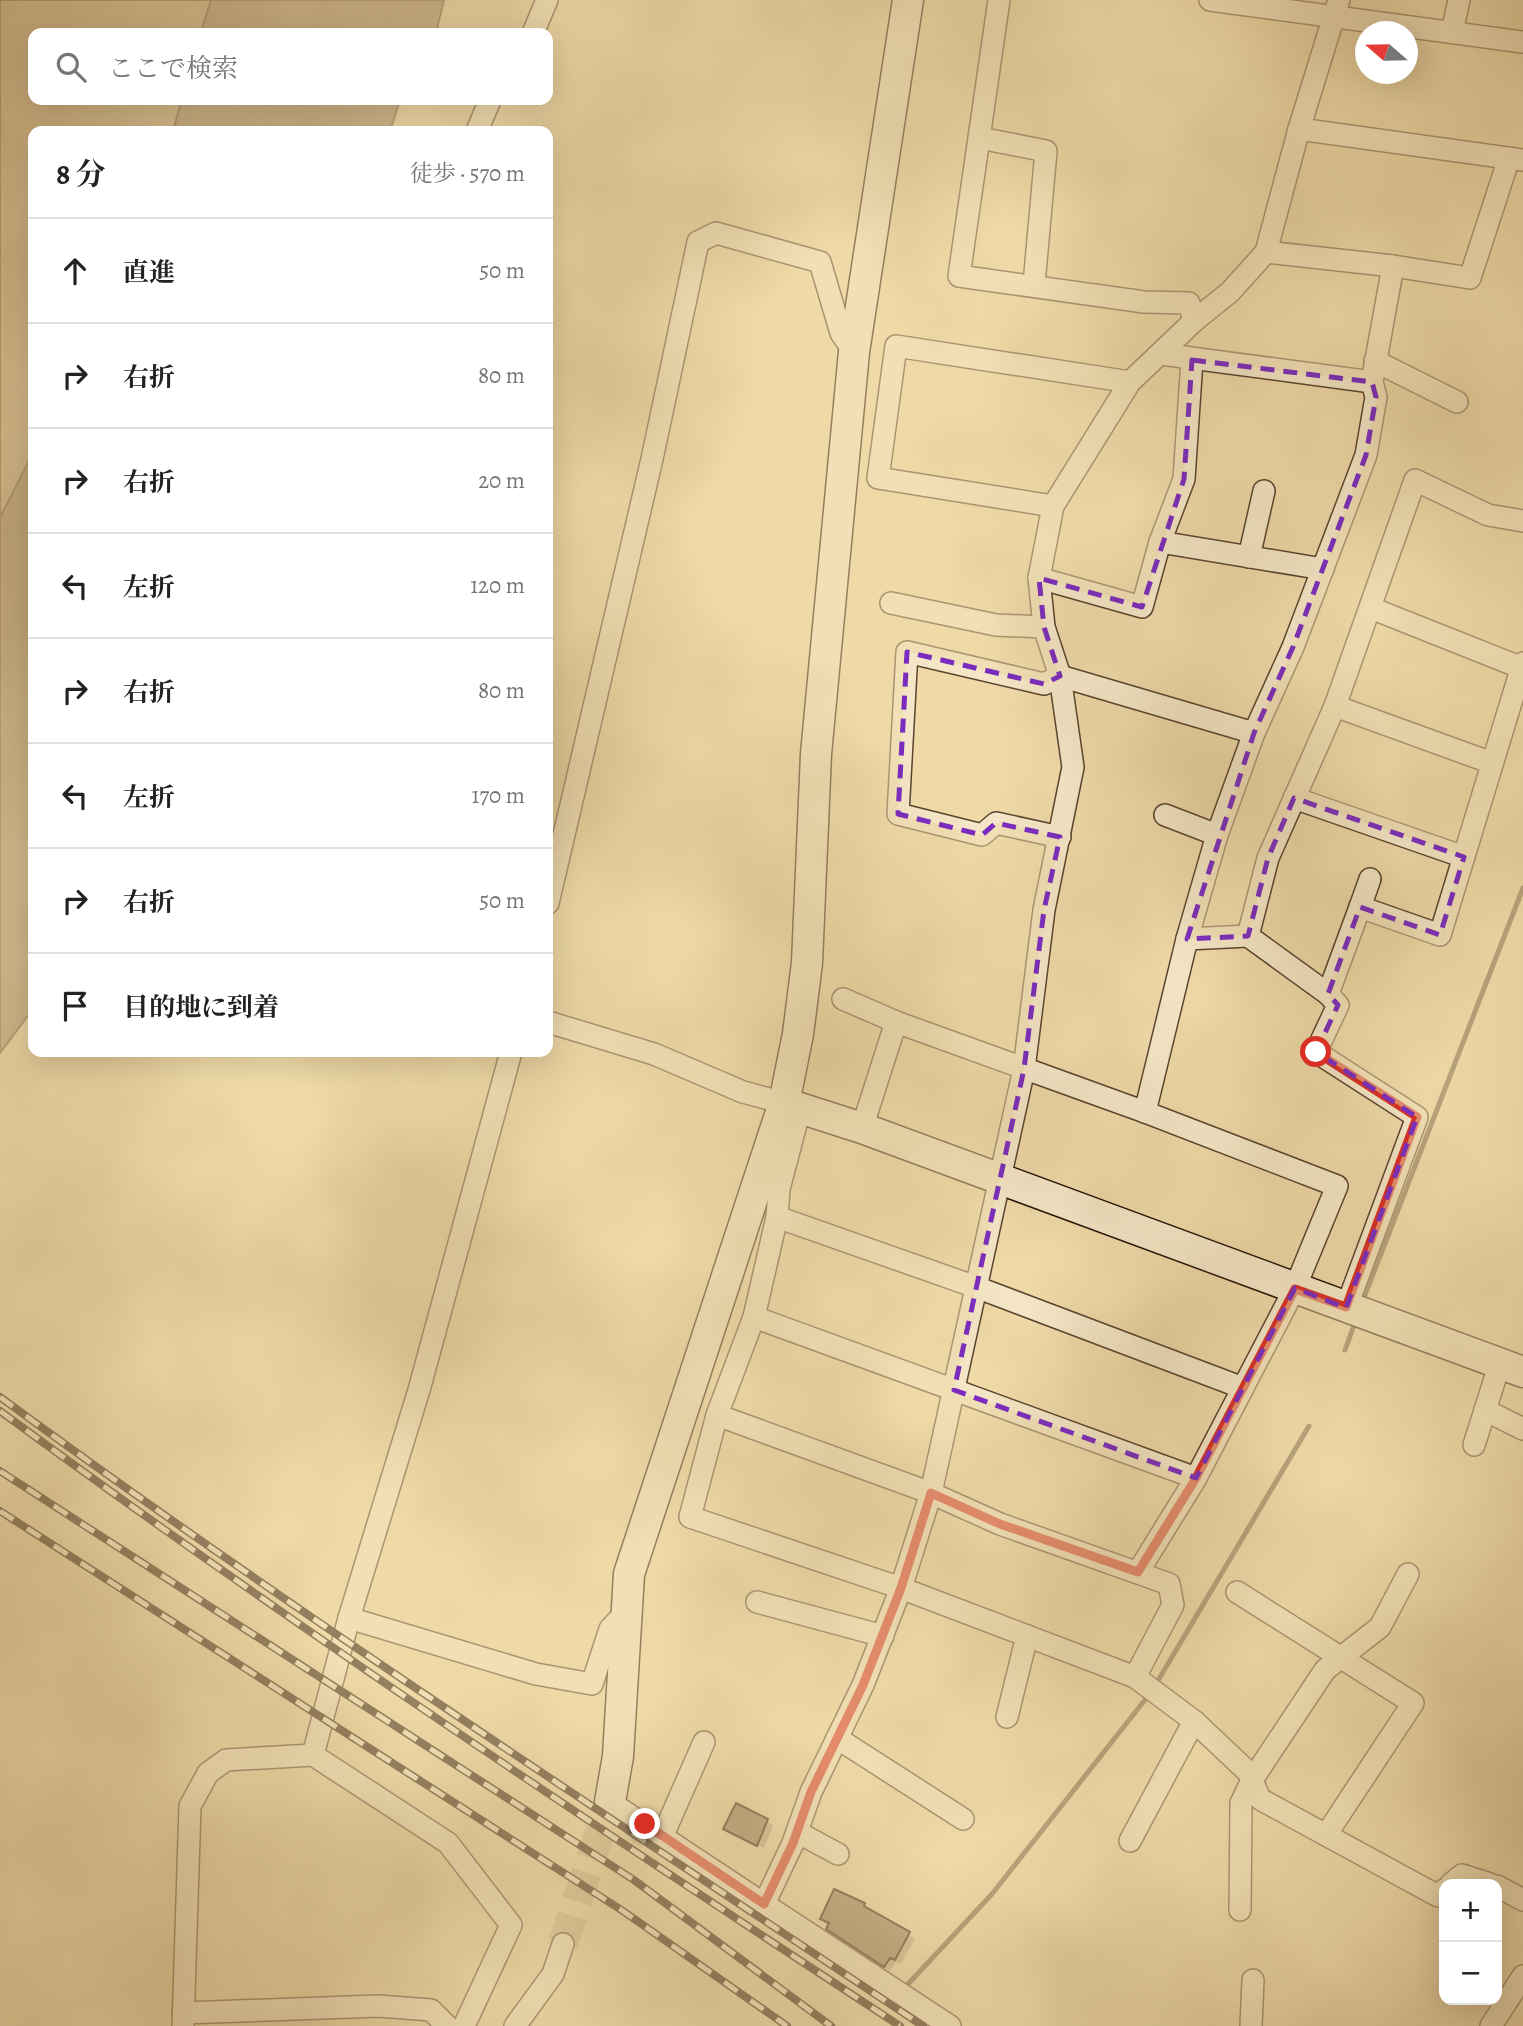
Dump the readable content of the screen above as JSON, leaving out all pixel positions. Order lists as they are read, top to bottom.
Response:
{
  "north": "left",
  "page": {
    "search": "ここで検索",
    "heading": ["8 分", "徒歩 · 570 m"],
    "list": [
      ["直進", "50 m"],
      ["右折", "80 m"],
      ["右折", "20 m"],
      ["左折", "120 m"],
      ["右折", "80 m"],
      ["左折", "170 m"],
      ["右折", "50 m"],
      "目的地に到着"
    ],
    "map_buttons": ["+", "−"]
  }
}
